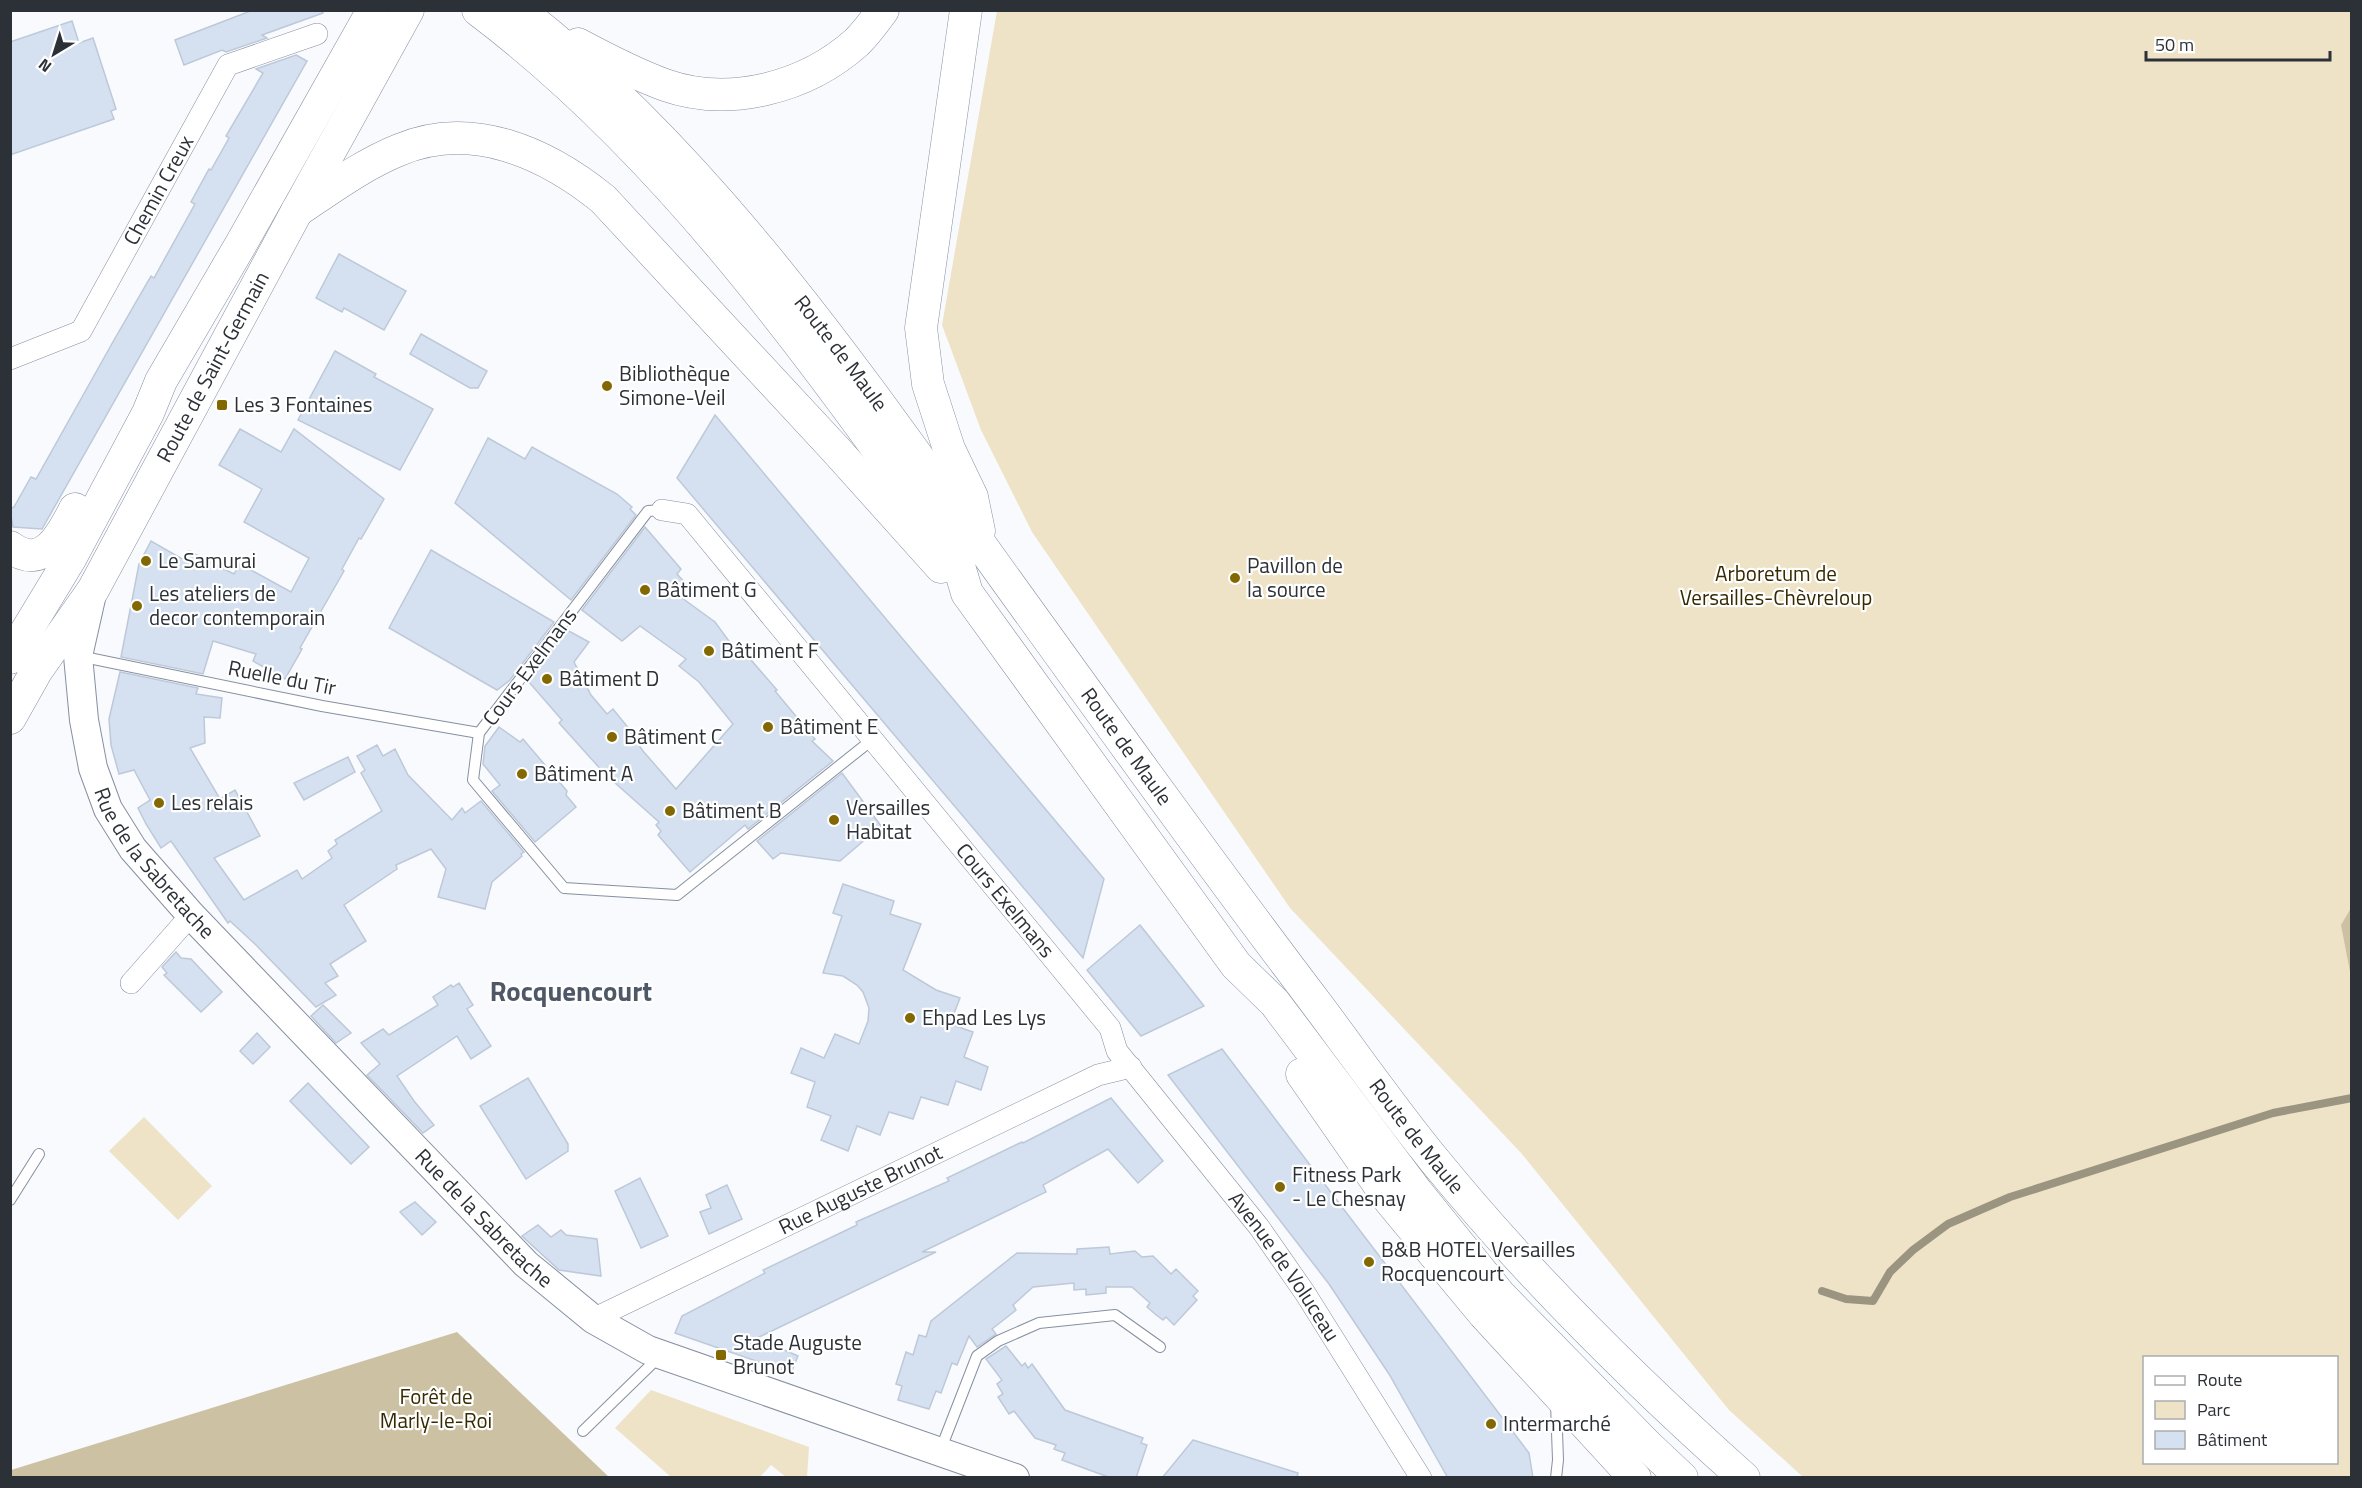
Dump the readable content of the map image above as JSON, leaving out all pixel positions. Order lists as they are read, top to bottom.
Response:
{
  "streets": {
    "main road": ["Route de Maule", "Route de Saint-Germain"],
    "street": [
      "Chemin Creux",
      "Cours Exelmans",
      "Rue de la Sabretache",
      "Rue Auguste Brunot",
      "Avenue de Voluceau"
    ],
    "lane": ["Ruelle du Tir"]
  },
  "crossings": [
    ["Route de Saint-Germain", "Rue de la Sabretache"],
    ["Cours Exelmans", "Ruelle du Tir"],
    ["Cours Exelmans", "Rue Auguste Brunot"],
    ["Cours Exelmans", "Avenue de Voluceau"],
    ["Ruelle du Tir", "Rue de la Sabretache"],
    ["Rue de la Sabretache", "Rue Auguste Brunot"],
    ["Rue Auguste Brunot", "Avenue de Voluceau"]
  ],
  "districts": ["Rocquencourt"],
  "parks": ["Arboretum de Versailles-Chèvreloup", "Forêt de Marly-le-Roi"],
  "places": {
    "other": [
      "Bibliothèque Simone-Veil",
      "Le Samurai",
      "Pavillon de la source",
      "Bâtiment G",
      "Les ateliers de decor contemporain",
      "Bâtiment F",
      "Bâtiment D",
      "Bâtiment E",
      "Bâtiment C",
      "Bâtiment A",
      "Les relais",
      "Bâtiment B",
      "Versailles Habitat",
      "Ehpad Les Lys",
      "Fitness Park - Le Chesnay",
      "B&B HOTEL Versailles Rocquencourt",
      "Intermarché"
    ],
    "transit": ["Les 3 Fontaines", "Stade Auguste Brunot"]
  },
  "legend": ["Route", "Parc", "Bâtiment"],
  "scale_bar": "50 m",
  "north": "bottom left"
}
